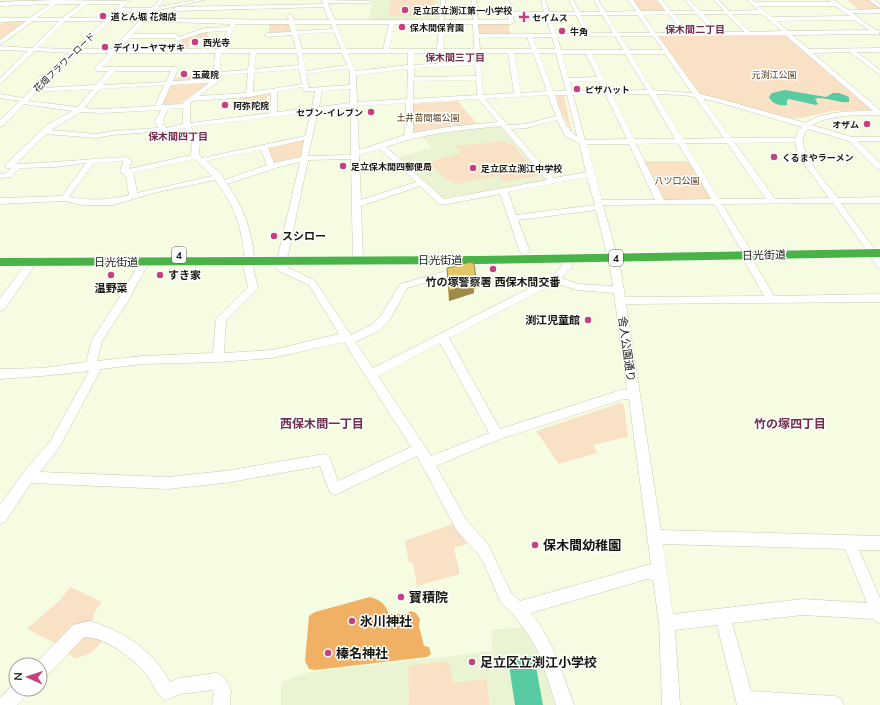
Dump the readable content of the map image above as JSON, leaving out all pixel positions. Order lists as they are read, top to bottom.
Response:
{
  "streets": {
    "highway": ["4", "日光街道"],
    "street": ["花畑フラワーロード", "舎人公園通り"]
  },
  "crossings": [
    ["日光街道", "舎人公園通り"]
  ],
  "districts": [
    "保木間二丁目",
    "保木間三丁目",
    "保木間四丁目",
    "西保木間一丁目",
    "竹の塚四丁目"
  ],
  "parks": ["元渕江公園", "土井苗間堀公園", "八ツ口公園"],
  "places": {
    "other": [
      "足立区立渕江第一小学校",
      "道とん堀 花畑店",
      "保木間保育園",
      "牛角",
      "西光寺",
      "デイリーヤマザキ",
      "玉蔵院",
      "ピザハット",
      "阿弥陀院",
      "セブン-イレブン",
      "オザム",
      "くるまやラーメン",
      "足立保木間四郵便局",
      "足立区立渕江中学校",
      "スシロー",
      "竹の塚警察署 西保木間交番",
      "温野菜",
      "すき家",
      "渕江児童館",
      "保木間幼稚園",
      "寶積院",
      "氷川神社",
      "榛名神社",
      "足立区立渕江小学校"
    ],
    "health": ["セイムス"]
  },
  "north": "left"
}
